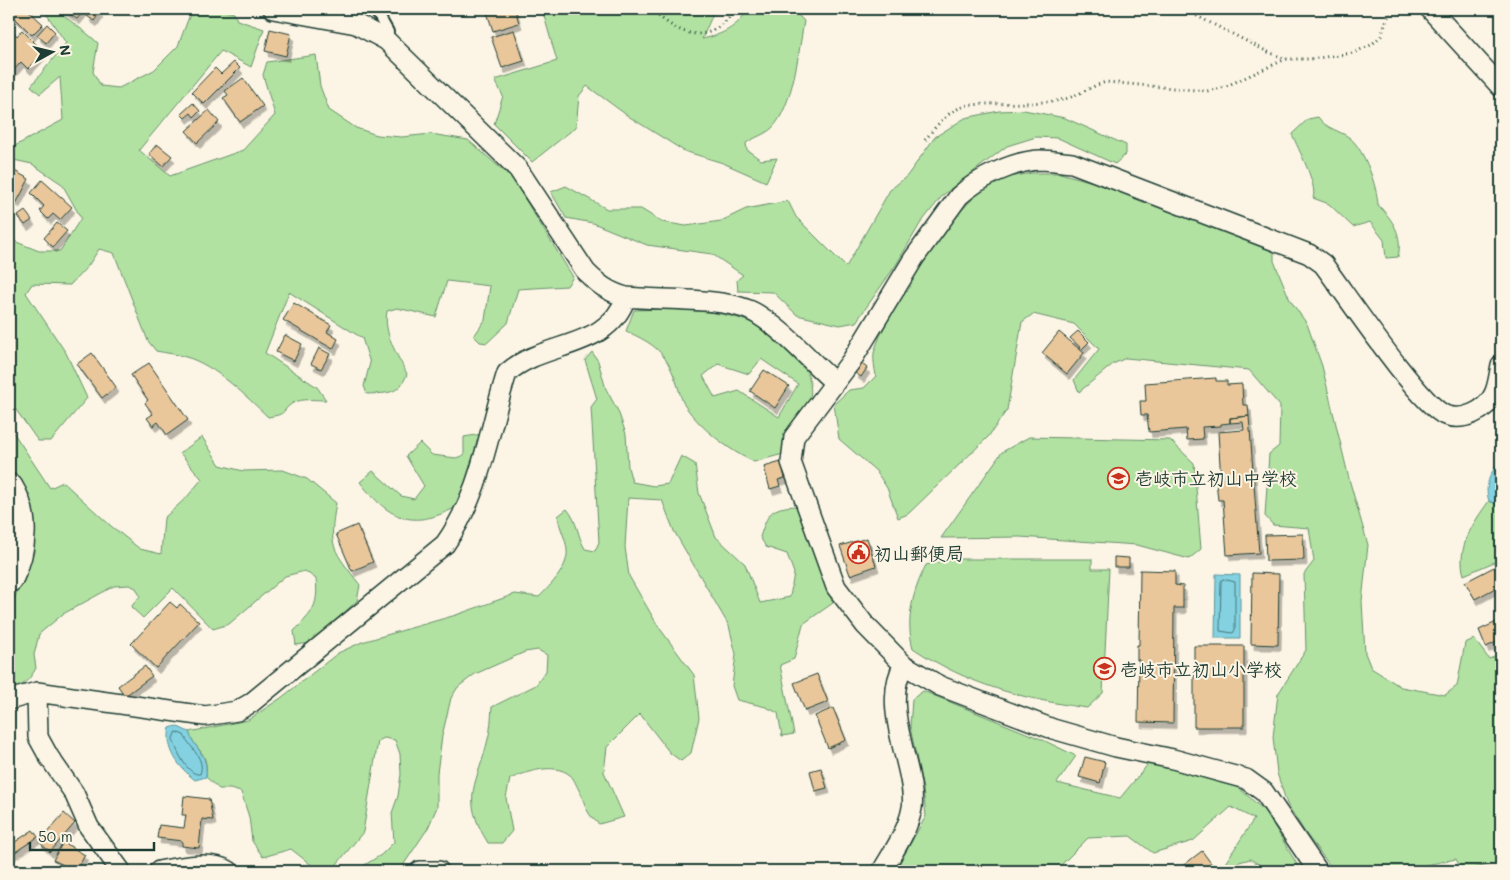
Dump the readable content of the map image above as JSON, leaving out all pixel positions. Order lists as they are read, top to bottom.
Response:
{
  "places": {
    "school or university": ["壱岐市立初山中学校", "壱岐市立初山小学校"],
    "public building": ["初山郵便局"]
  },
  "scale_bar": "50 m",
  "north": "right"
}
